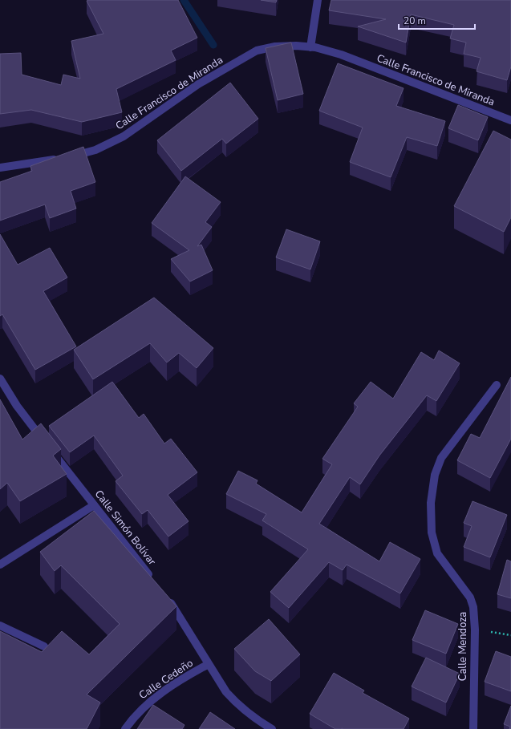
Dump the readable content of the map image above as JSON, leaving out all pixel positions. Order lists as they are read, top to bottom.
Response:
{
  "streets": {
    "street": [
      "Calle Francisco de Miranda",
      "Calle Simón Bolívar",
      "Calle Mendoza",
      "Calle Cedeño"
    ]
  },
  "scale_bar": "20 m"
}
